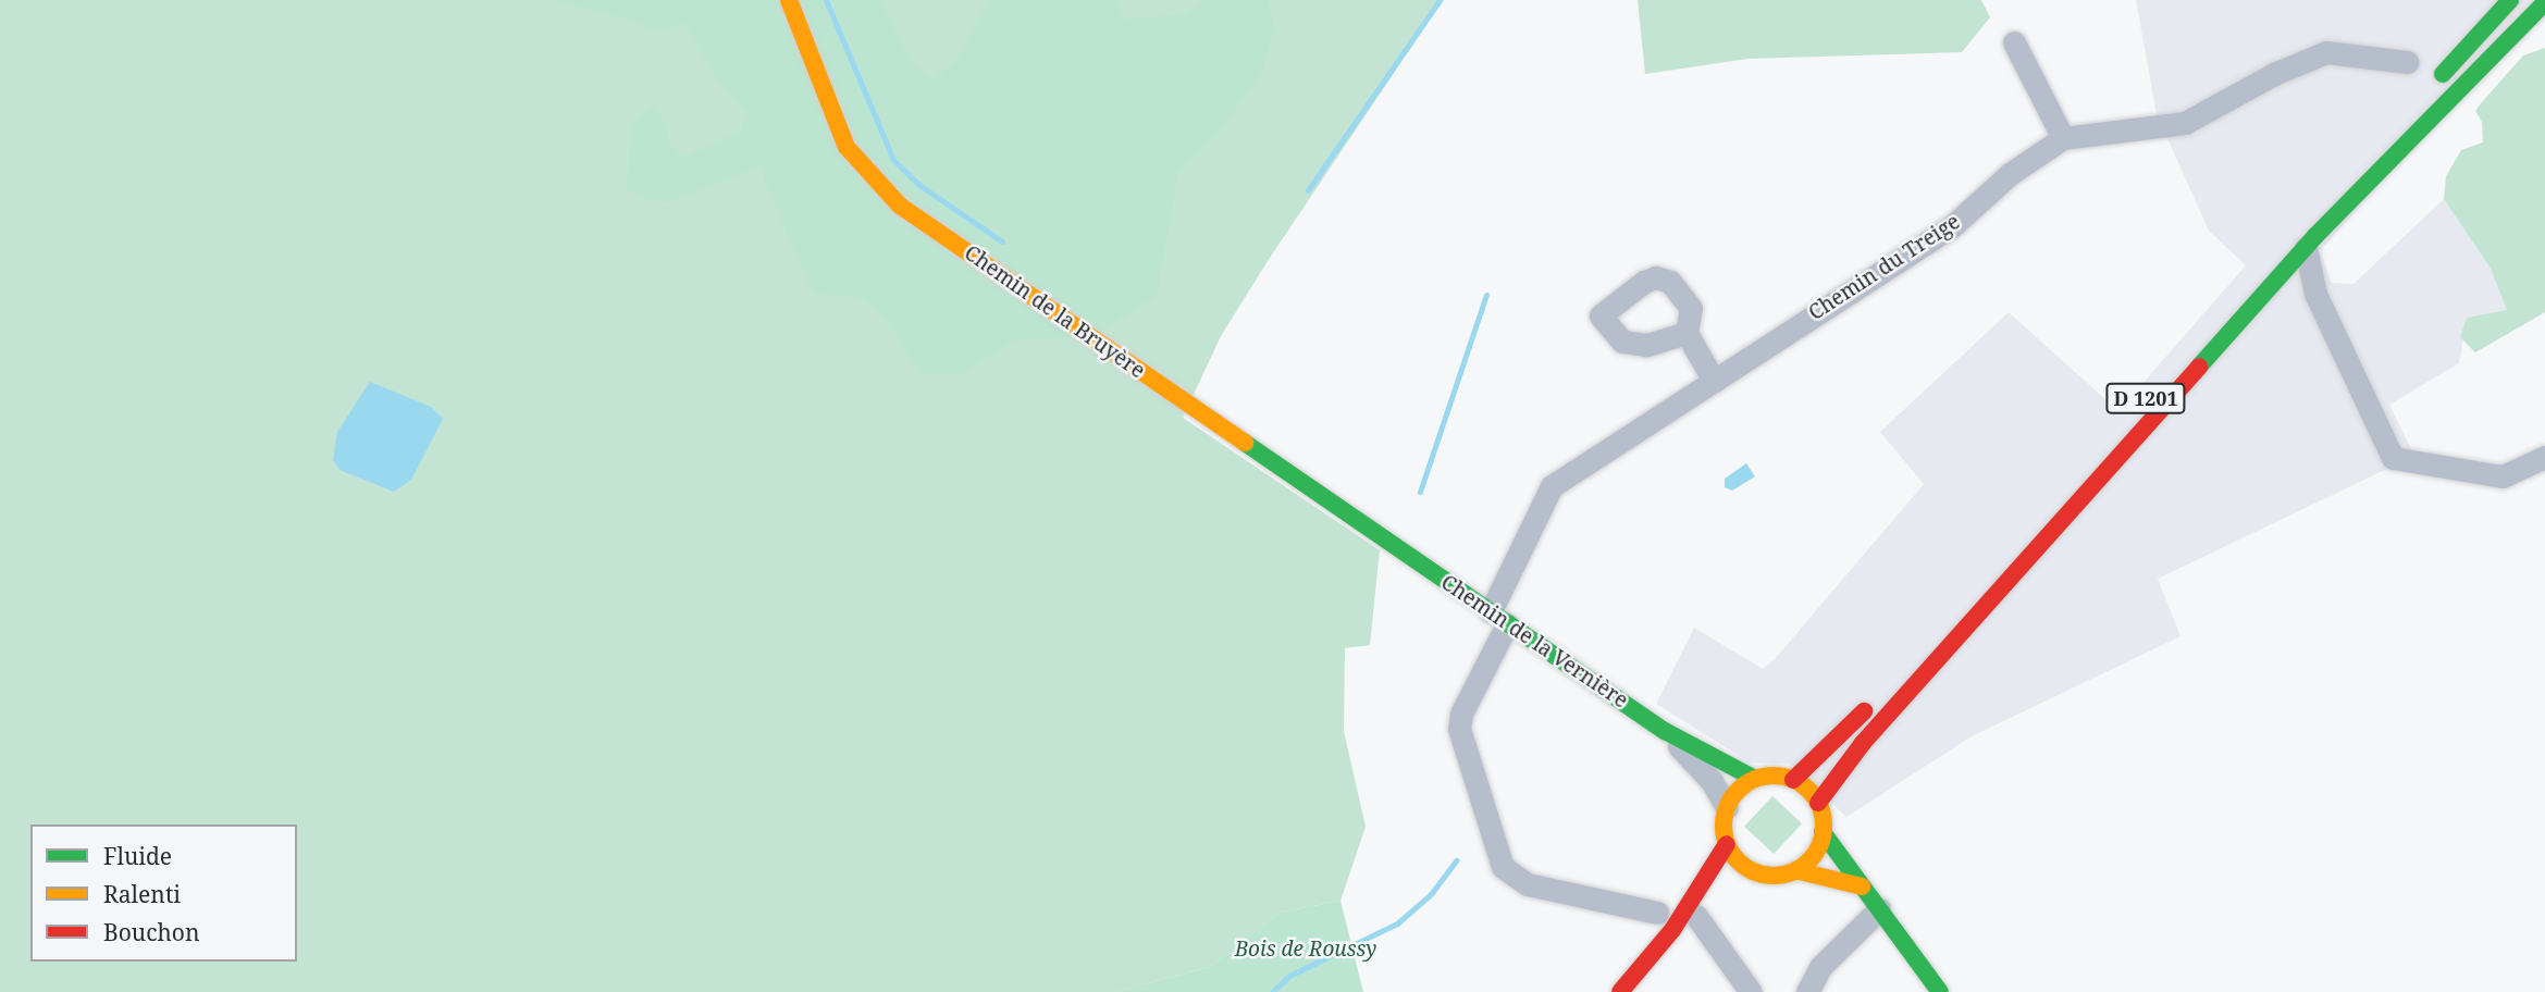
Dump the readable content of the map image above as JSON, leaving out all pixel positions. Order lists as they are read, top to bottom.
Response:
{
  "streets": {
    "main road": ["Chemin de la Bruyère", "D 1201", "Chemin de la Vernière"],
    "street": ["Chemin du Treige"]
  },
  "crossings": [
    ["Chemin du Treige", "Chemin de la Vernière"],
    ["Chemin de la Bruyère", "Chemin de la Vernière"],
    ["D 1201", "Chemin de la Vernière"]
  ],
  "parks": ["Bois de Roussy"],
  "legend": ["Fluide", "Ralenti", "Bouchon"]
}
